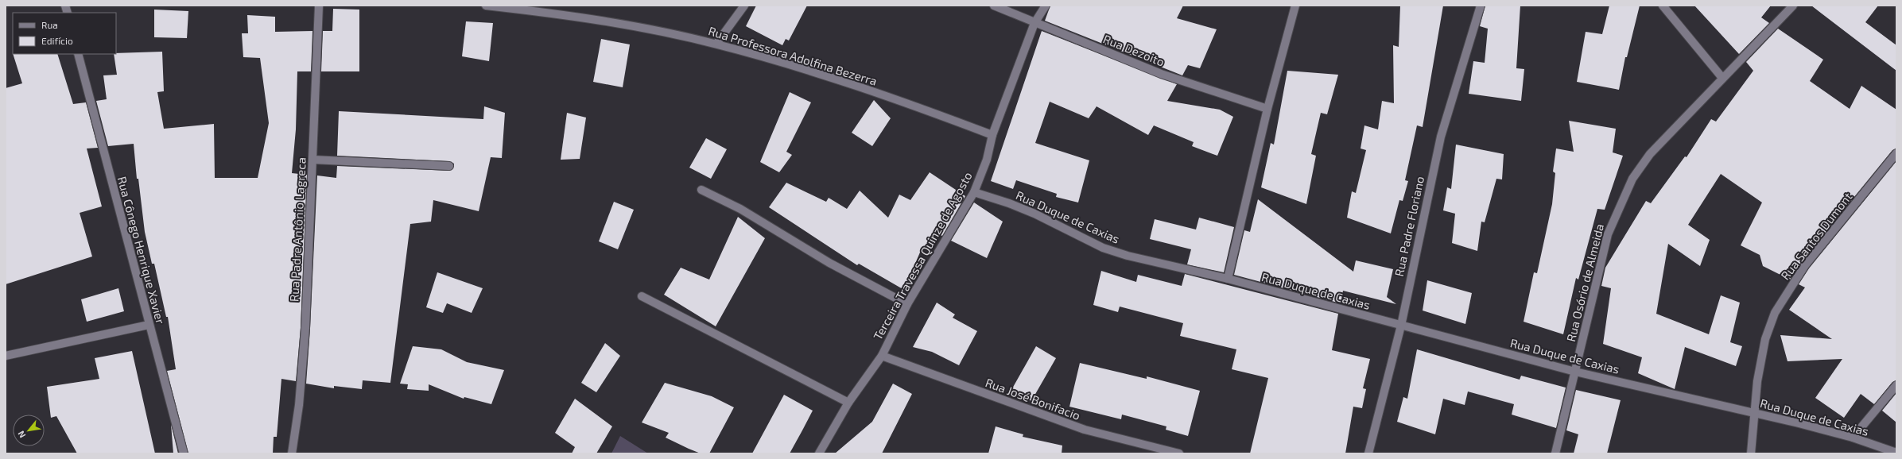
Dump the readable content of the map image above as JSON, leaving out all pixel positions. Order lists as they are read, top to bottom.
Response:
{
  "streets": {
    "street": [
      "Rua Dezoito",
      "Rua Professora Adolfina Bezerra",
      "Rua Duque de Caxias",
      "Rua Padre Floriano",
      "Rua Padre Antônio Lagreca",
      "Rua Santos Dumont",
      "Rua Cônego Henrique Xavier",
      "Terceira Travessa Quinze de Agosto",
      "Rua Osório de Almeida",
      "Rua José Bonifacio"
    ]
  },
  "crossings": [
    ["Rua Dezoito", "Terceira Travessa Quinze de Agosto"],
    ["Rua Professora Adolfina Bezerra", "Terceira Travessa Quinze de Agosto"],
    ["Rua Duque de Caxias", "Rua Padre Floriano"],
    ["Rua Duque de Caxias", "Rua Santos Dumont"],
    ["Rua Duque de Caxias", "Terceira Travessa Quinze de Agosto"],
    ["Rua Duque de Caxias", "Rua Osório de Almeida"],
    ["Terceira Travessa Quinze de Agosto", "Rua José Bonifacio"]
  ],
  "legend": ["Rua", "Edifício"],
  "north": "bottom left"
}
